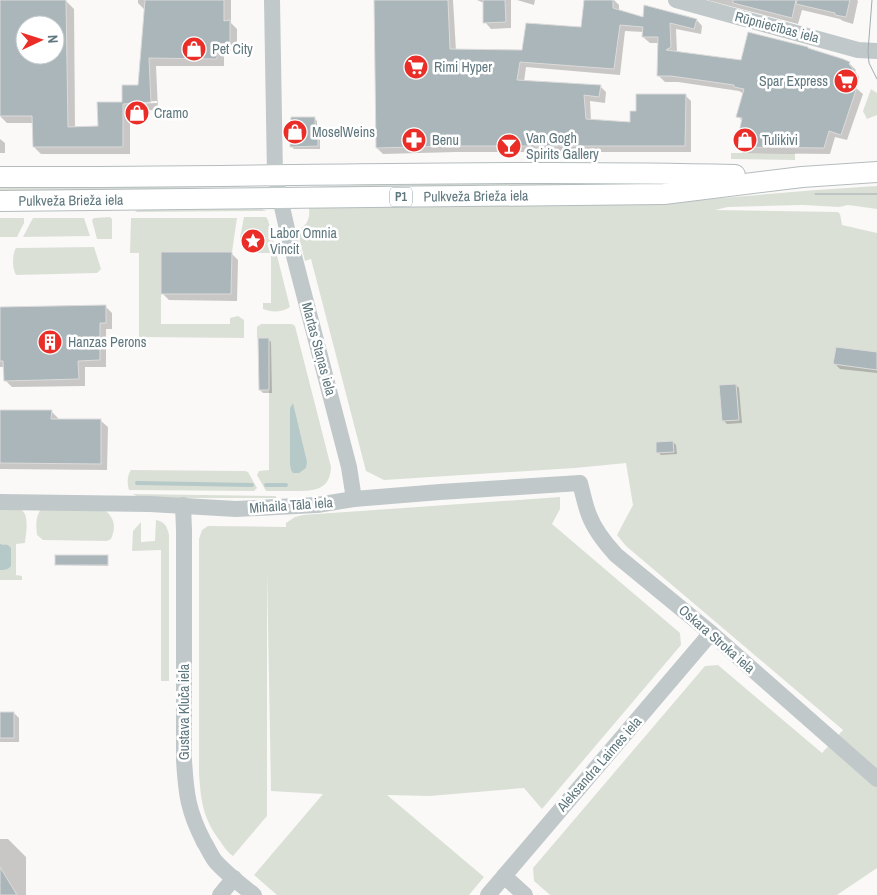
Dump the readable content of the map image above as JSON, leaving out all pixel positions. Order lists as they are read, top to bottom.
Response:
{
  "streets": {
    "main road": ["Pulkveža Brieža iela", "P1"],
    "street": [
      "Rūpniecības iela",
      "Martas Staņas iela",
      "Mihaila Tāla iela",
      "Oskara Stroka iela",
      "Gustava Kluča iela",
      "Aleksandra Laimes iela"
    ]
  },
  "crossings": [
    ["Pulkveža Brieža iela", "Martas Staņas iela"],
    ["Martas Staņas iela", "Mihaila Tāla iela"],
    ["Mihaila Tāla iela", "Oskara Stroka iela"],
    ["Mihaila Tāla iela", "Gustava Kluča iela"],
    ["Oskara Stroka iela", "Aleksandra Laimes iela"]
  ],
  "places": {
    "shop": [
      "Pet City",
      "Cramo",
      "MoselWeins",
      "Tulikivi"
    ],
    "supermarket": ["Rimi Hyper", "Spar Express"],
    "pharmacy": ["Benu"],
    "bar": ["Van Gogh Spirits Gallery"],
    "place": ["Labor Omnia Vincit"],
    "building": ["Hanzas Perons"]
  },
  "north": "right"
}
